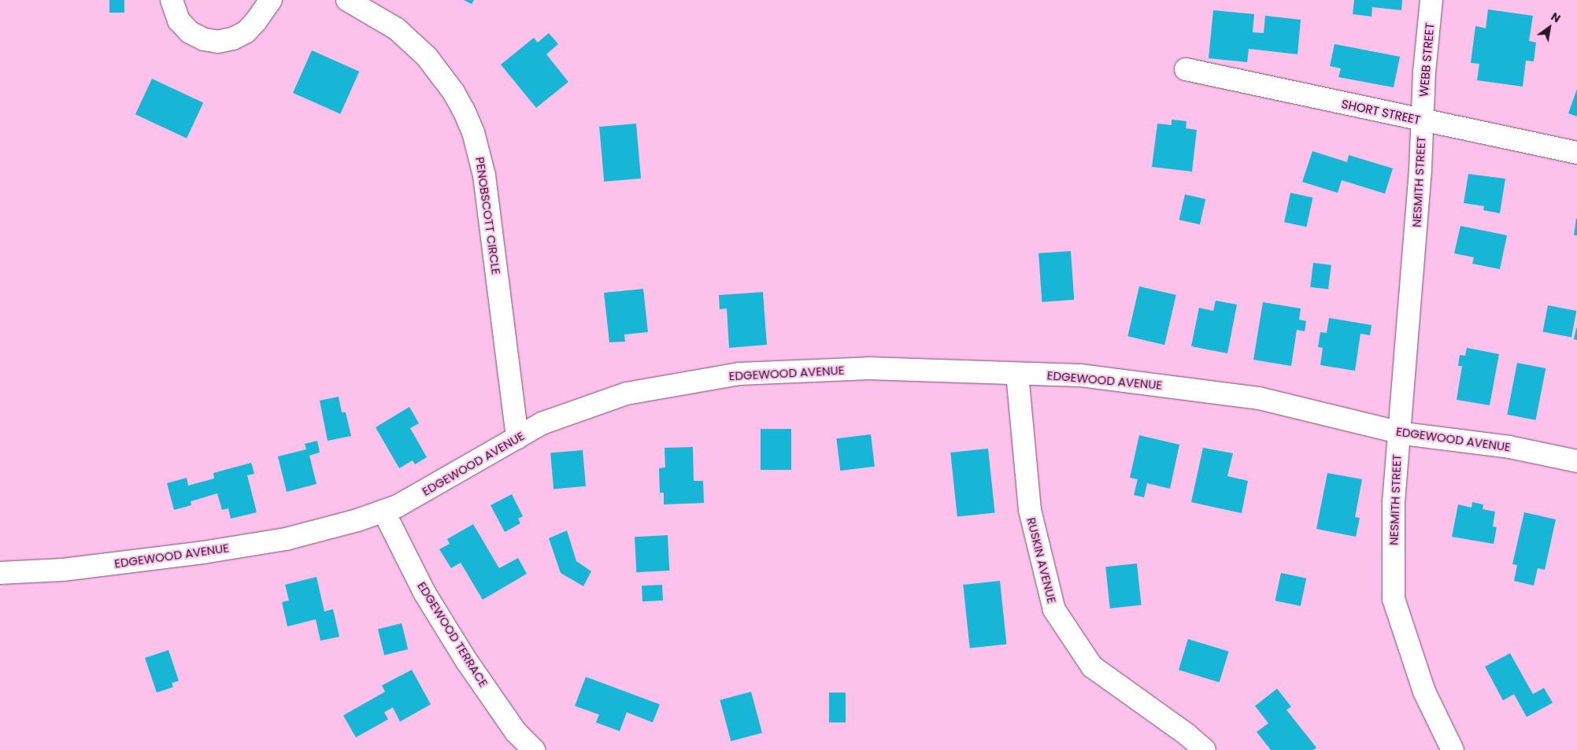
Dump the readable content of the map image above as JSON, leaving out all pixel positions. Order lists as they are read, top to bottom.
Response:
{
  "streets": {
    "street": [
      "WEBB STREET",
      "SHORT STREET",
      "NESMITH STREET",
      "PENOBSCOTT CIRCLE",
      "EDGEWOOD AVENUE",
      "RUSKIN AVENUE",
      "EDGEWOOD TERRACE"
    ]
  },
  "crossings": [
    ["WEBB STREET", "SHORT STREET"],
    ["WEBB STREET", "NESMITH STREET"],
    ["SHORT STREET", "NESMITH STREET"],
    ["NESMITH STREET", "EDGEWOOD AVENUE"],
    ["PENOBSCOTT CIRCLE", "EDGEWOOD AVENUE"],
    ["EDGEWOOD AVENUE", "RUSKIN AVENUE"],
    ["EDGEWOOD AVENUE", "EDGEWOOD TERRACE"]
  ],
  "north": "top right"
}
